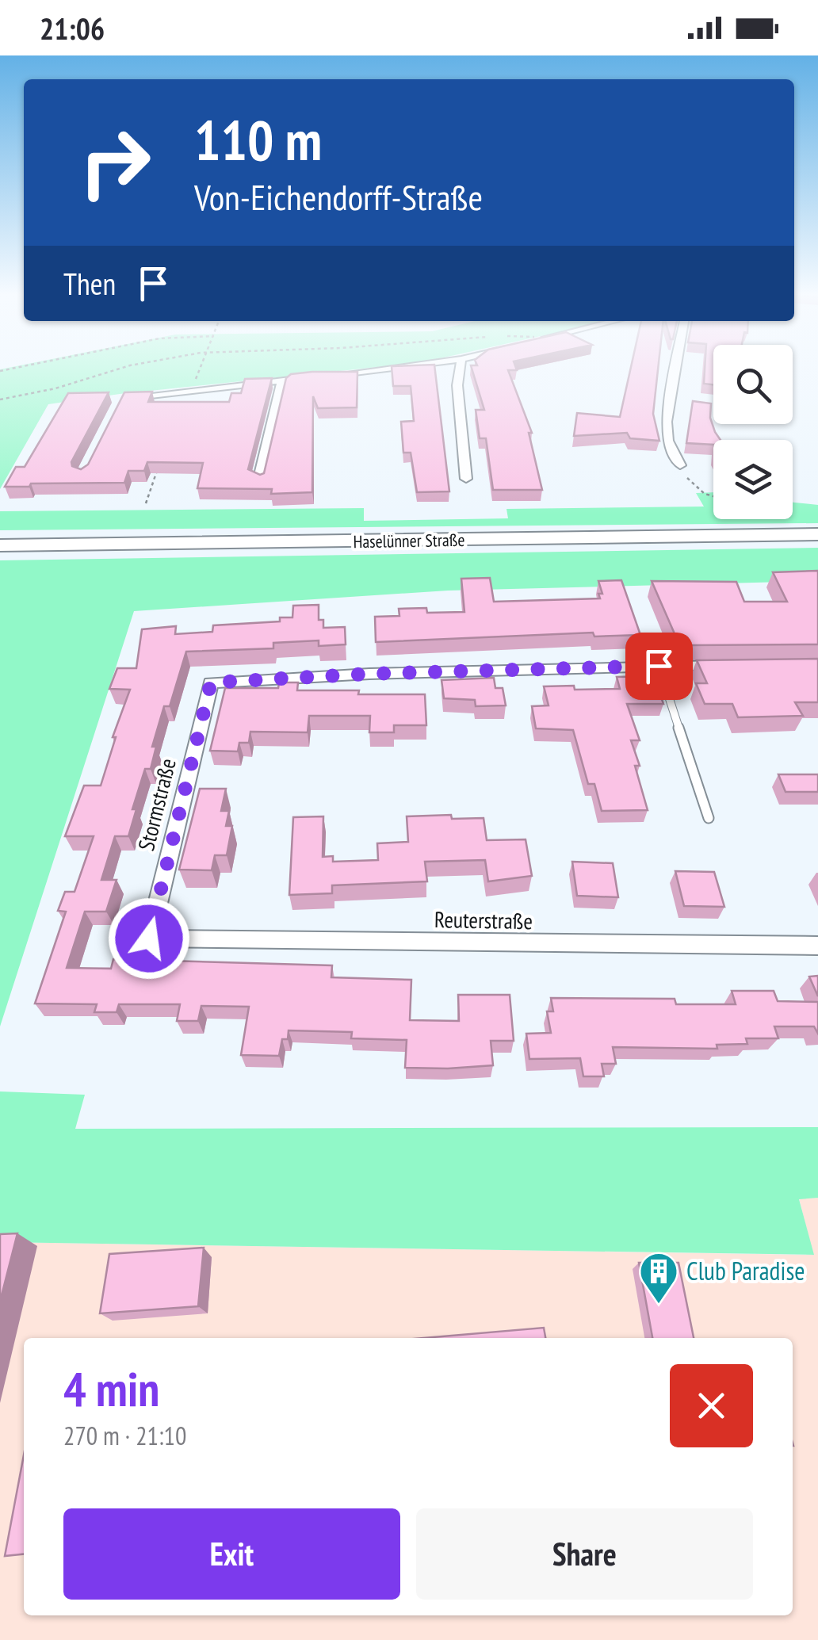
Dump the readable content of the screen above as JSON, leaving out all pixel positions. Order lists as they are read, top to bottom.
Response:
{
  "streets": {
    "street": ["Haselünner Straße", "Stormstraße", "Reuterstraße"]
  },
  "crossings": [
    ["Stormstraße", "Reuterstraße"]
  ],
  "places": {
    "building": ["Club Paradise"]
  },
  "page": {
    "status": "21:06",
    "turn": ["110 m", "Von-Eichendorff-Straße"],
    "then": "Then",
    "heading": ["4 min", "270 m · 21:10"],
    "buttons": ["Exit", "Share"]
  }
}
